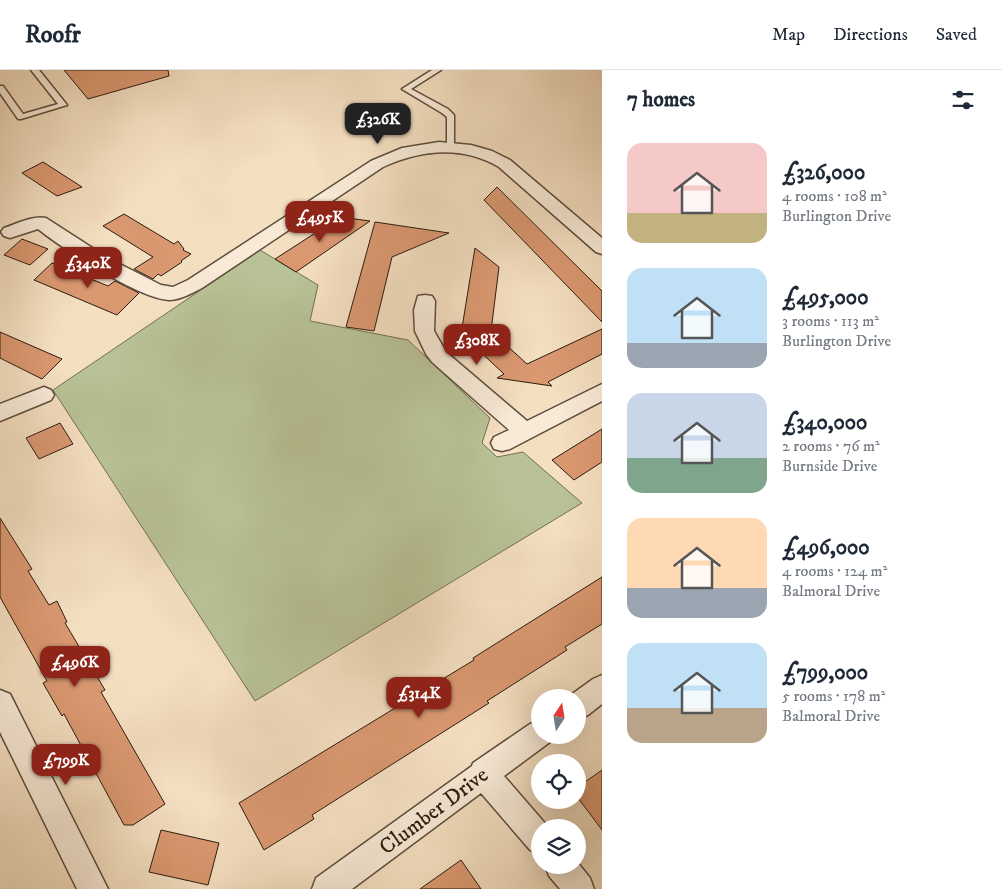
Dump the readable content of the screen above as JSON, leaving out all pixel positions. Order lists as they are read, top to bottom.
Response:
{
  "streets": {
    "street": ["Clumber Drive"]
  },
  "north": "top",
  "page": {
    "header": "Roofr",
    "nav": ["Map", "Directions", "Saved"],
    "heading": "7 homes",
    "price": [
      "£326K",
      "£495K",
      "£340K",
      "£308K",
      "£496K",
      "£314K",
      "£799K"
    ],
    "list": [
      {
        "name": "£326,000",
        "note": "4 rooms · 108 m² · Burlington Drive"
      },
      {
        "name": "£495,000",
        "note": "3 rooms · 113 m² · Burlington Drive"
      },
      {
        "name": "£340,000",
        "note": "2 rooms · 76 m² · Burnside Drive"
      },
      {
        "name": "£496,000",
        "note": "4 rooms · 124 m² · Balmoral Drive"
      },
      {
        "name": "£799,000",
        "note": "5 rooms · 178 m² · Balmoral Drive"
      }
    ]
  }
}
